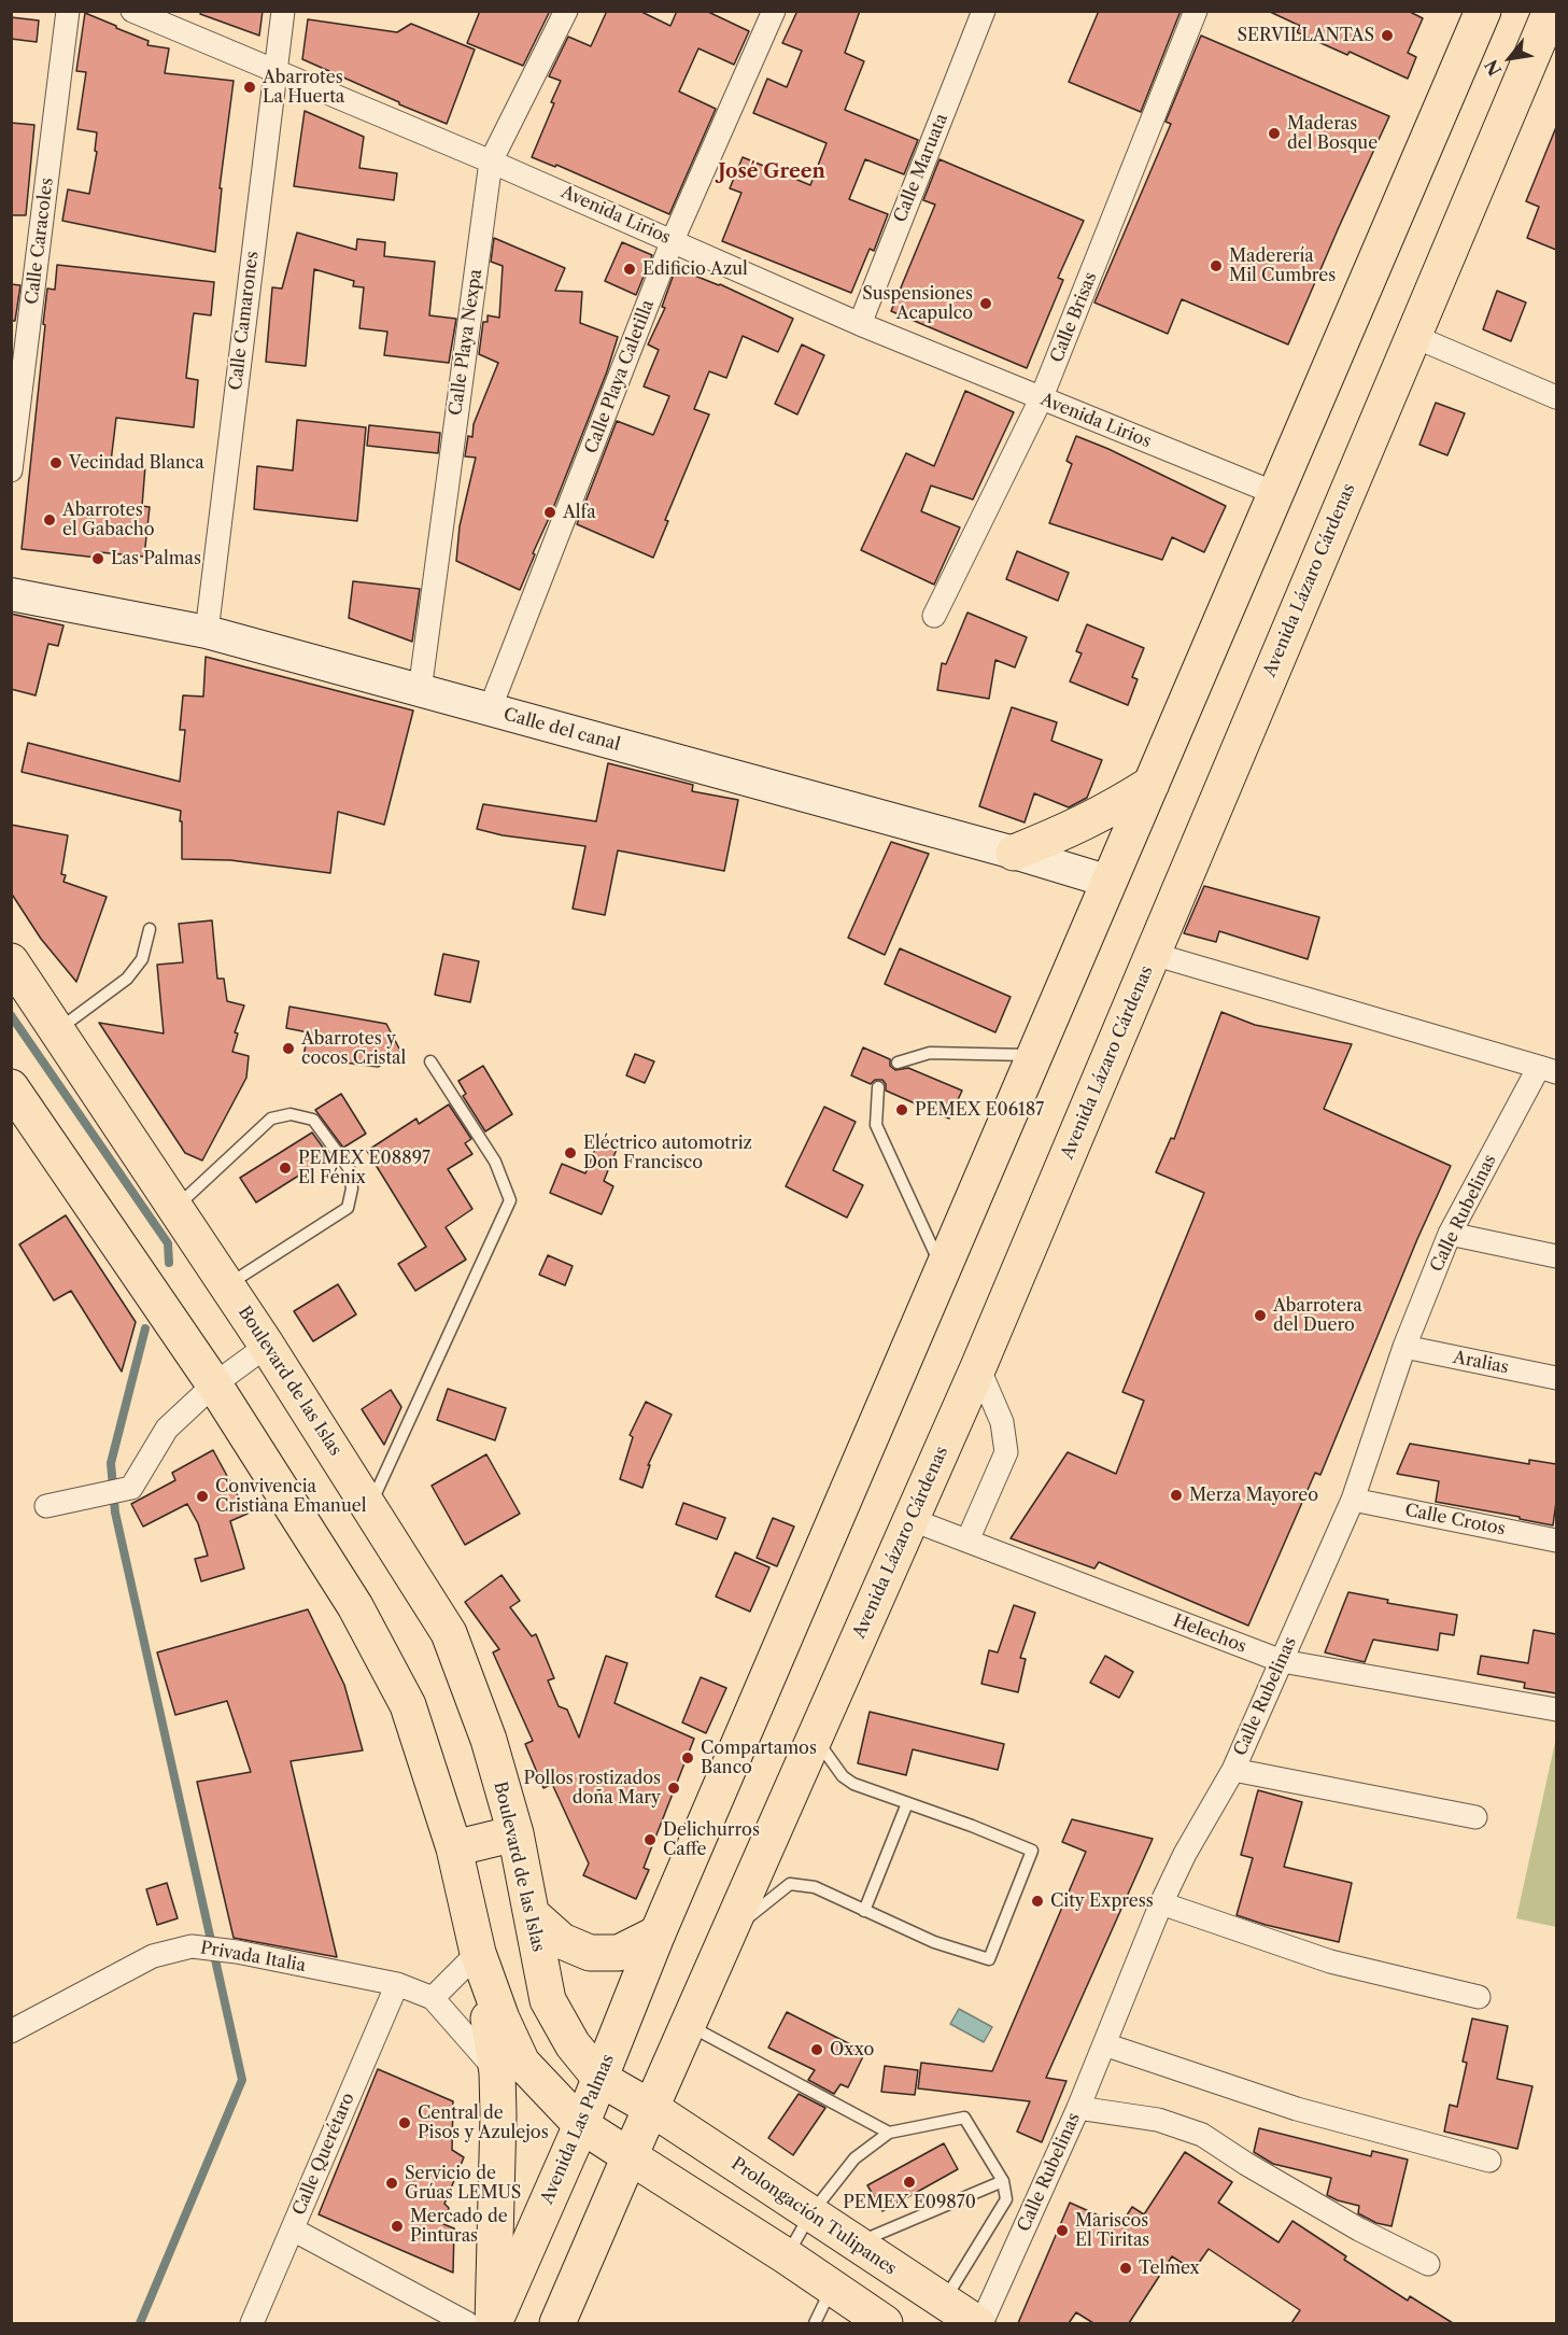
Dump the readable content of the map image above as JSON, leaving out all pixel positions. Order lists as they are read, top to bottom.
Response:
{
  "streets": {
    "main road": [
      "Avenida Lázaro Cárdenas",
      "Boulevard de las Islas",
      "Avenida Las Palmas",
      "Prolongación Tulipanes"
    ],
    "street": [
      "Calle Maruata",
      "Avenida Lirios",
      "Calle Caracoles",
      "Calle Brisas",
      "Calle Camarones",
      "Calle Playa Nexpa",
      "Calle Playa Caletilla",
      "Calle del canal",
      "Calle Rubelinas",
      "Aralias",
      "Calle Crotos",
      "Helechos",
      "Privada Italia",
      "Calle Querétaro"
    ]
  },
  "crossings": [
    ["Calle Maruata", "Avenida Lirios"],
    ["Avenida Lirios", "Calle Brisas"],
    ["Avenida Lirios", "Calle Camarones"],
    ["Avenida Lirios", "Calle Playa Nexpa"],
    ["Avenida Lirios", "Calle Playa Caletilla"],
    ["Calle Camarones", "Calle del canal"],
    ["Calle Playa Nexpa", "Calle del canal"],
    ["Calle Playa Caletilla", "Calle del canal"],
    ["Avenida Lázaro Cárdenas", "Calle Rubelinas"],
    ["Avenida Lázaro Cárdenas", "Helechos"],
    ["Avenida Lázaro Cárdenas", "Prolongación Tulipanes"],
    ["Calle Rubelinas", "Aralias"],
    ["Calle Rubelinas", "Calle Crotos"],
    ["Calle Rubelinas", "Helechos"],
    ["Calle Rubelinas", "Prolongación Tulipanes"],
    ["Boulevard de las Islas", "Avenida Las Palmas"],
    ["Boulevard de las Islas", "Prolongación Tulipanes"],
    ["Privada Italia", "Calle Querétaro"],
    ["Avenida Las Palmas", "Prolongación Tulipanes"]
  ],
  "districts": ["José Green"],
  "places": [
    "SERVILLANTAS",
    "Abarrotes La Huerta",
    "Maderas del Bosque",
    "Maderería Mil Cumbres",
    "Edificio Azul",
    "Suspensiones Acapulco",
    "Vecindad Blanca",
    "Alfa",
    "Abarrotes el Gabacho",
    "Las Palmas",
    "Abarrotes y cocos Cristal",
    "PEMEX E06187",
    "Eléctrico automotriz Don Francisco",
    "PEMEX E08897 El Fénix",
    "Abarrotera del Duero",
    "Merza Mayoreo",
    "Convivencia Cristiana Emanuel",
    "Compartamos Banco",
    "Pollos rostizados doña Mary",
    "Delichurros Caffe",
    "City Express",
    "Oxxo",
    "Central de Pisos y Azulejos",
    "PEMEX E09870",
    "Servicio de Grúas LEMUS",
    "Mercado de Pinturas",
    "Mariscos El Tiritas",
    "Telmex"
  ],
  "north": "bottom left"
}
